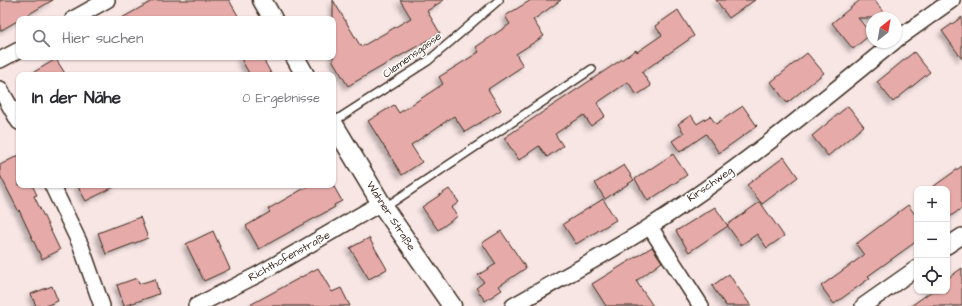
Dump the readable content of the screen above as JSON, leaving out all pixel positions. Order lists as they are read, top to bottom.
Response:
{
  "streets": {
    "street": ["Kirschweg", "Wahner Straße", "Richthofenstraße"],
    "lane": ["Clemensgasse"]
  },
  "crossings": [
    ["Wahner Straße", "Richthofenstraße"]
  ],
  "north": "top right",
  "page": {
    "search": "Hier suchen",
    "heading": ["In der Nähe", "0 Ergebnisse"],
    "map_buttons": ["+", "−"]
  }
}
